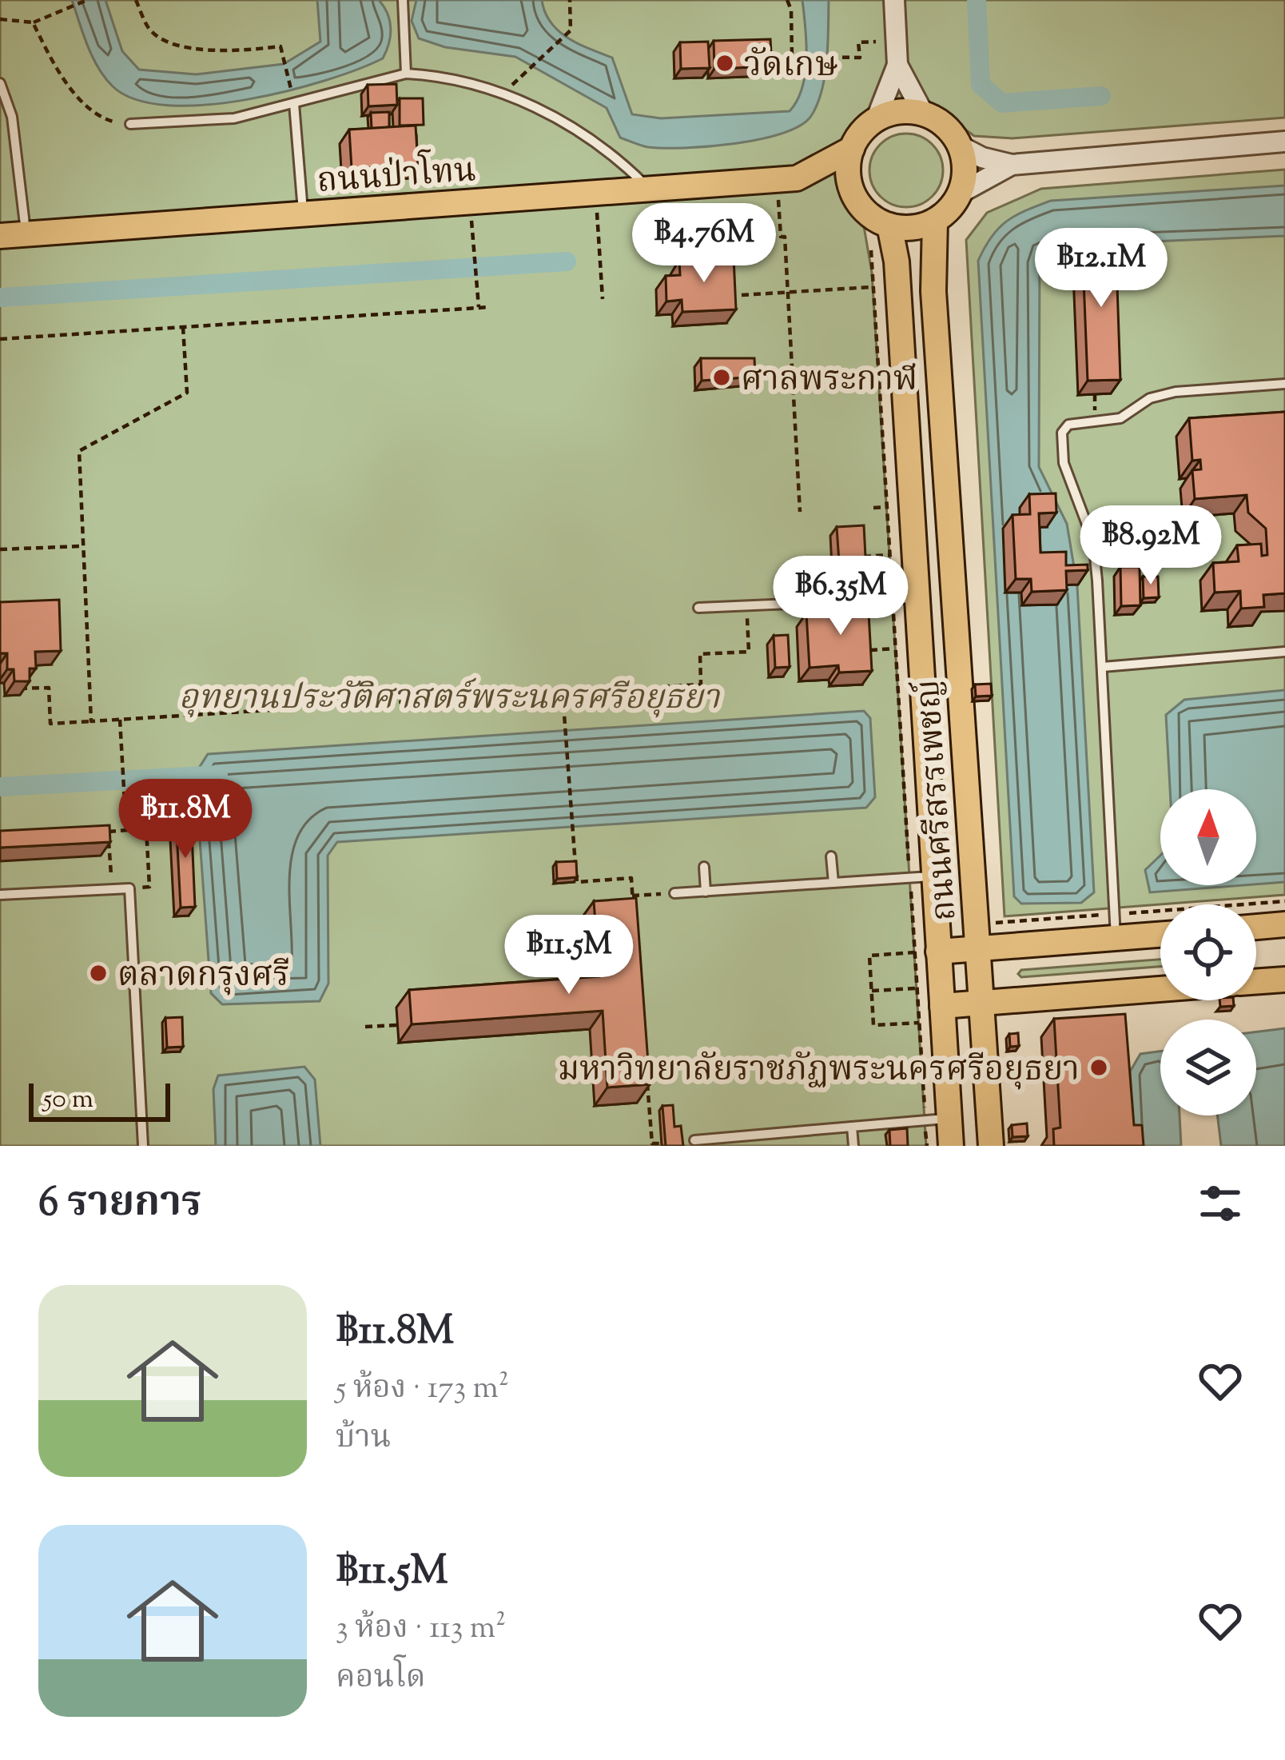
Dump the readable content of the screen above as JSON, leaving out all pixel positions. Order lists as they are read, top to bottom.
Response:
{
  "streets": {
    "main road": ["ถนนป่าโทน", "ถนนศรีสรรเพชญ์"]
  },
  "crossings": [
    ["ถนนป่าโทน", "ถนนศรีสรรเพชญ์"]
  ],
  "parks": ["อุทยานประวัติศาสตร์พระนครศรีอยุธยา"],
  "places": [
    "วัดเกษ",
    "ศาลพระกาฬ",
    "ตลาดกรุงศรี",
    "มหาวิทยาลัยราชภัฏพระนครศรีอยุธยา"
  ],
  "scale_bar": "50 m",
  "north": "top",
  "page": {
    "price": [
      "฿4.76M",
      "฿12.1M",
      "฿8.92M",
      "฿6.35M",
      "฿11.8M",
      "฿11.5M"
    ],
    "scale": "50 m",
    "heading": "6 รายการ",
    "list": [
      {
        "name": "฿11.8M",
        "note": "5 ห้อง · 173 m² · บ้าน"
      },
      {
        "name": "฿11.5M",
        "note": "3 ห้อง · 113 m² · คอนโด"
      }
    ]
  }
}
